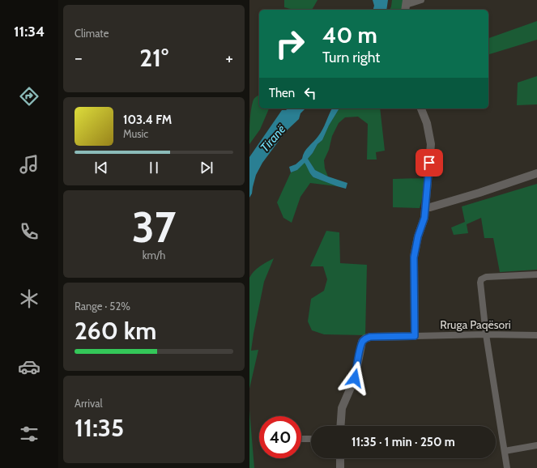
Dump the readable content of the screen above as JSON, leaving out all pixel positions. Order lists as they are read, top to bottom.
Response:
{
  "streets": {
    "street": ["Rruga Paqësori"]
  },
  "water": ["Tiranë"],
  "page": {
    "tabs": "11:34",
    "tile": [
      "Climate",
      ["37", "km/h"],
      ["Range · 52%", "260 km"],
      ["Arrival", "11:35"]
    ],
    "turn": ["40 m", "Turn right"],
    "heat": ["−", "21°", "+"],
    "then": "Then",
    "song": ["103.4 FM", "Music"],
    "limit": "40",
    "trip": "11:35 · 1 min · 250 m"
  }
}
